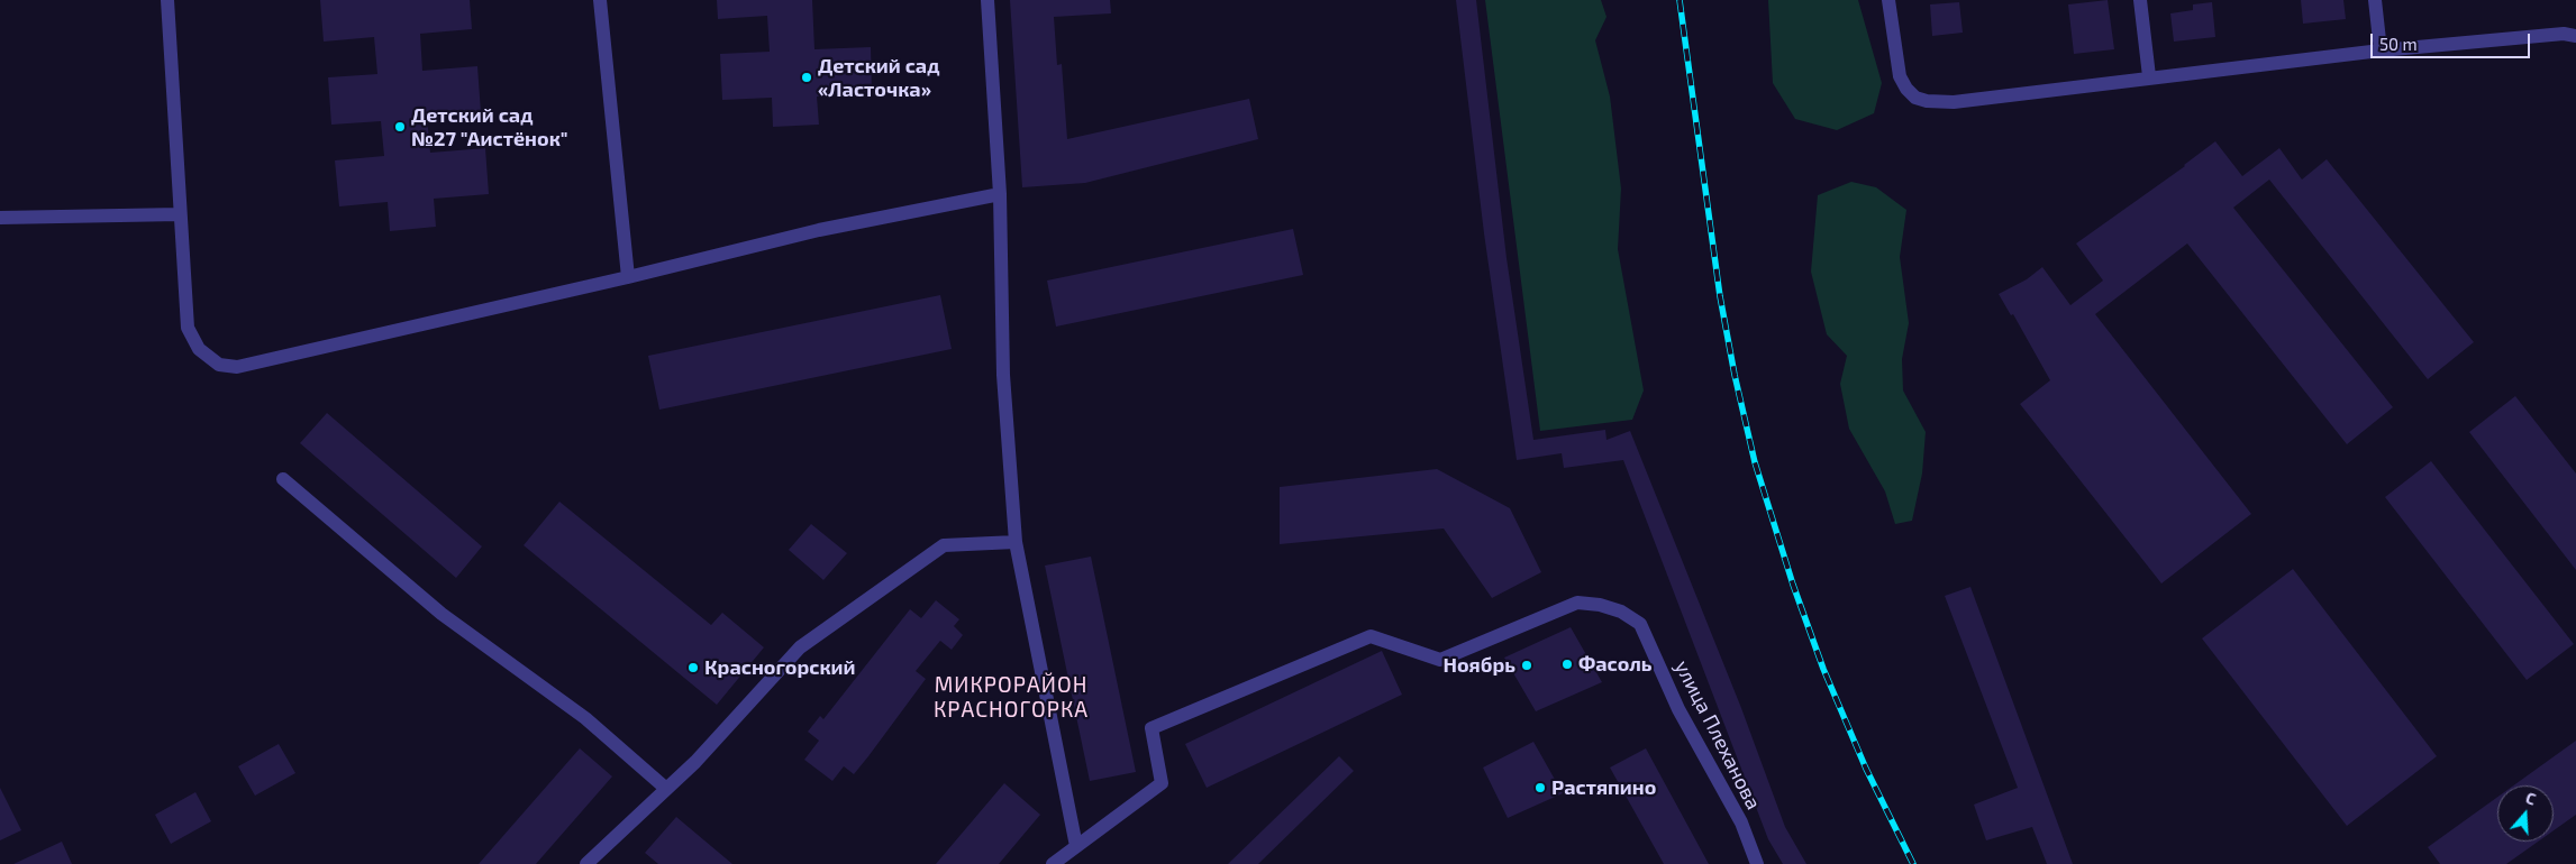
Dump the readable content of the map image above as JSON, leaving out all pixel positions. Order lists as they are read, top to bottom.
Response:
{
  "streets": {
    "street": ["улица Плеханова"]
  },
  "districts": ["МИКРОРАЙОН КРАСНОГОРКА"],
  "places": [
    "Детский сад «Ласточка»",
    "Детский сад №27 \"Аистёнок\"",
    "Фасоль",
    "Ноябрь",
    "Красногорский",
    "Растяпино"
  ],
  "scale_bar": "50 m",
  "north": "top"
}
